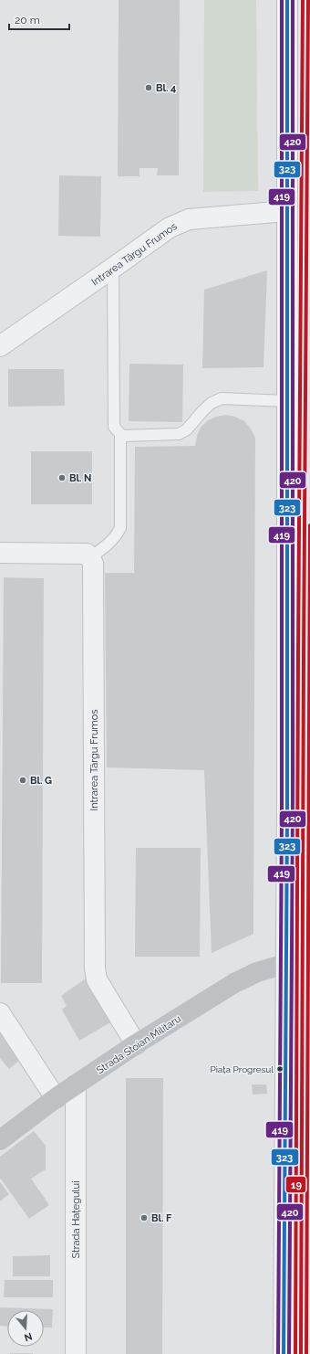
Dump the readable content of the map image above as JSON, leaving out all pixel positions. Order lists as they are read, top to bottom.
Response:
{
  "streets": {
    "street": ["Intrarea Târgu Frumos", "Strada Stoian Militaru", "Strada Hațegului"]
  },
  "crossings": [
    ["Intrarea Târgu Frumos", "Strada Stoian Militaru"],
    ["Strada Stoian Militaru", "Strada Hațegului"]
  ],
  "places": [
    "Bl. 4",
    "Bl. N",
    "Bl. G",
    "Piața Progresul",
    "Bl. F"
  ],
  "lines": [
    "transit line 19",
    "transit line 323",
    "transit line 420",
    "transit line 419"
  ],
  "scale_bar": "20 m",
  "north": "bottom"
}
